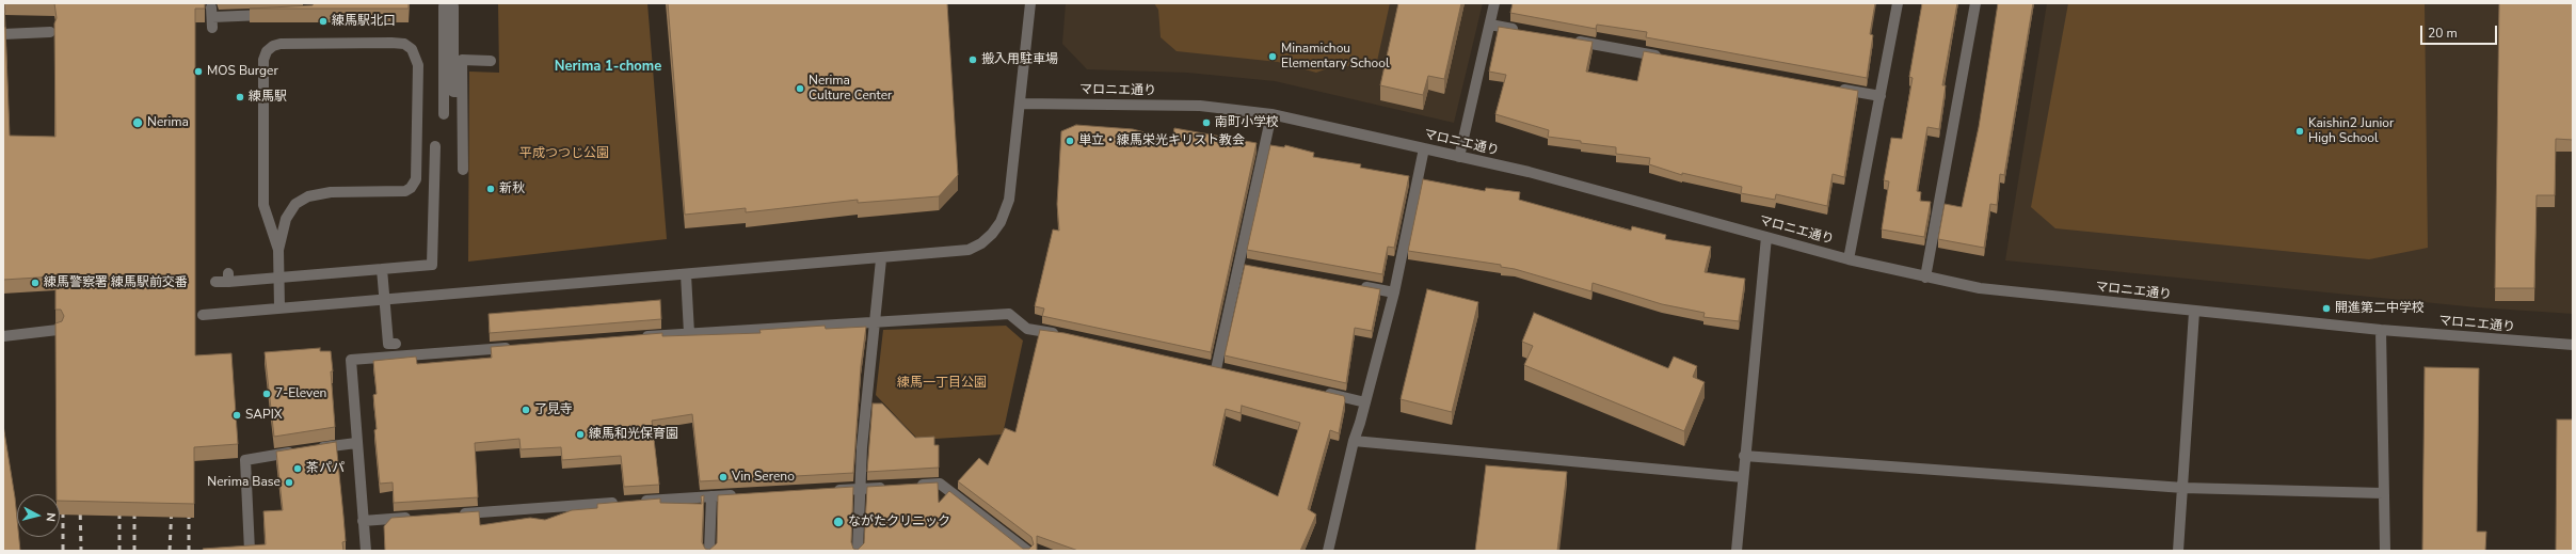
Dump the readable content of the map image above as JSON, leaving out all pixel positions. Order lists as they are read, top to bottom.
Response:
{
  "streets": {
    "street": ["マロニエ通り"]
  },
  "districts": ["Nerima 1-chome"],
  "parks": ["平成つつじ公園", "練馬一丁目公園"],
  "places": [
    "練馬駅北口",
    "Minamichou Elementary School",
    "搬入用駐車場",
    "MOS Burger",
    "Nerima Culture Center",
    "練馬駅",
    "Nerima",
    "南町小学校",
    "Kaishin2 Junior High School",
    "単立・練馬栄光キリスト教会",
    "新秋",
    "練馬警察署 練馬駅前交番",
    "開進第二中学校",
    "7-Eleven",
    "了見寺",
    "SAPIX",
    "練馬和光保育園",
    "茶パパ",
    "Vin Sereno",
    "Nerima Base",
    "ながたクリニック"
  ],
  "scale_bar": "20 m",
  "north": "right"
}
